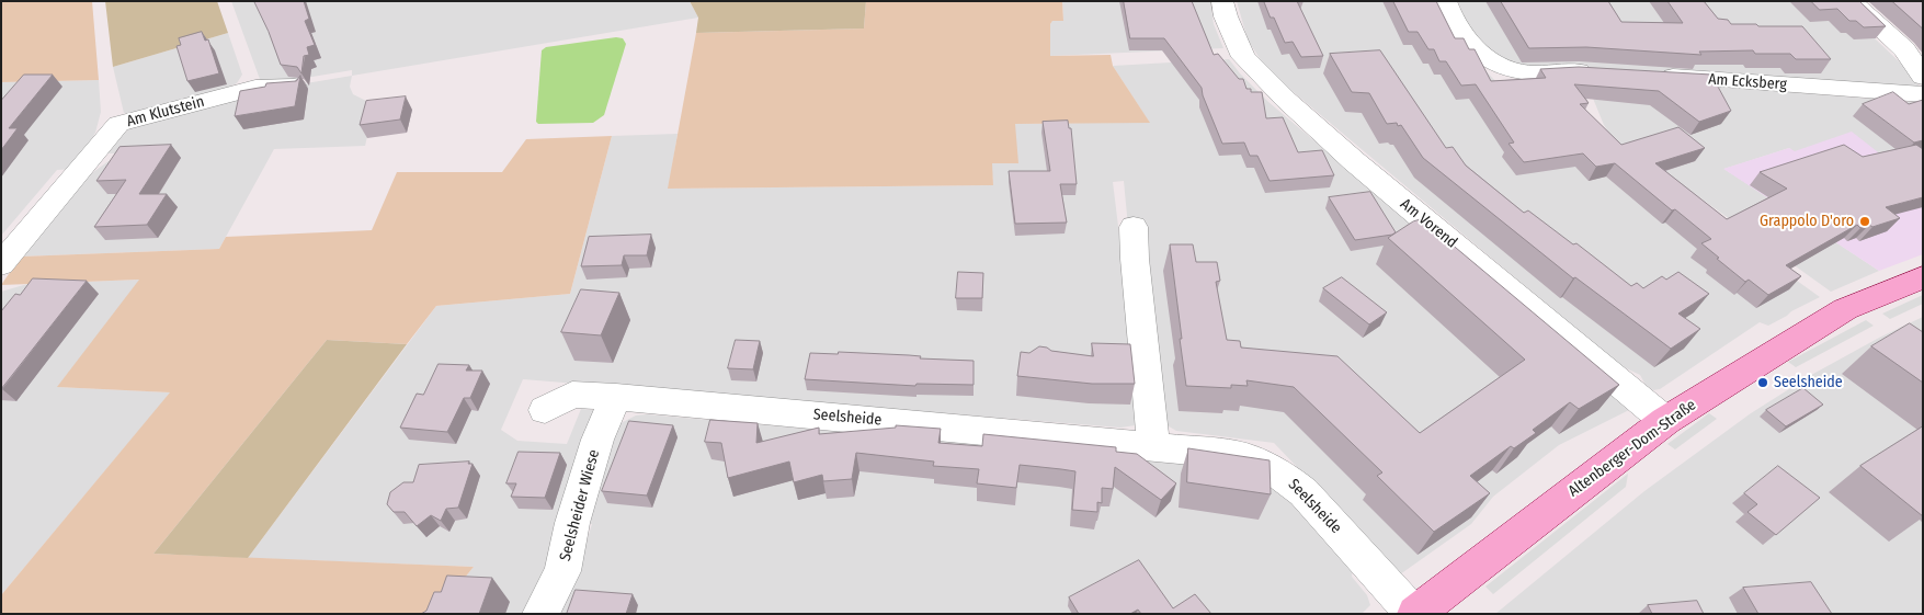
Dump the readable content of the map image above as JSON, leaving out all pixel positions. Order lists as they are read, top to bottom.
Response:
{
  "streets": {
    "main road": ["Altenberger-Dom-Straße"],
    "street": [
      "Am Ecksberg",
      "Am Klutstein",
      "Am Vorend",
      "Seelsheide",
      "Seelsheider Wiese"
    ]
  },
  "crossings": [
    ["Am Vorend", "Altenberger-Dom-Straße"],
    ["Seelsheide", "Altenberger-Dom-Straße"],
    ["Seelsheide", "Seelsheider Wiese"]
  ],
  "places": ["Grappolo D'oro", "Seelsheide"]
}
